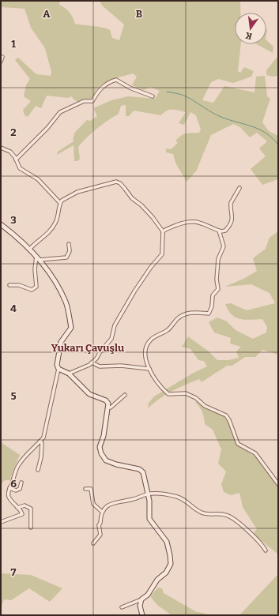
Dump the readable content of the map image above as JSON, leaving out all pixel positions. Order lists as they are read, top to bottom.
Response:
{
  "districts": ["Yukarı Çavuşlu"],
  "north": "bottom",
  "grid": {
    "columns": ["A", "B"],
    "rows": [
      "1",
      "2",
      "3",
      "4",
      "5",
      "6",
      "7"
    ]
  }
}
